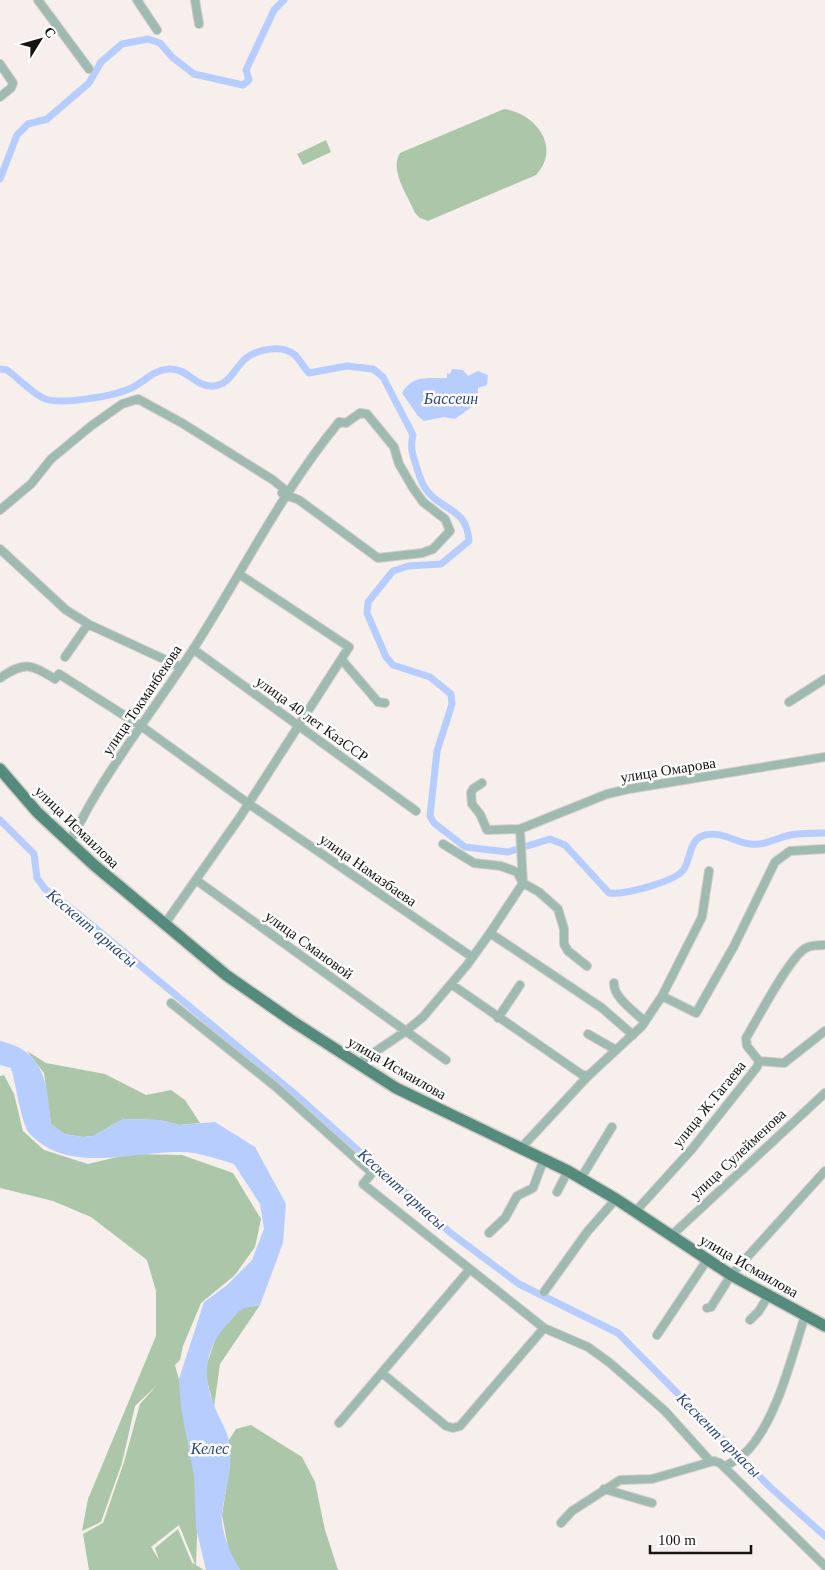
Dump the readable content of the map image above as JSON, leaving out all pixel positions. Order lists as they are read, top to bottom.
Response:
{
  "streets": {
    "main road": ["улица Исмаилова"],
    "street": [
      "улица Токманбекова",
      "улица 40 лет КазССР",
      "улица Омарова",
      "улица Намазбаева",
      "улица Смановой",
      "улица Ж.Тагаева",
      "улица Сулейменова"
    ]
  },
  "crossings": [
    ["улица Токманбекова", "улица 40 лет КазССР"],
    ["улица Токманбекова", "улица Исмаилова"],
    ["улица Токманбекова", "улица Намазбаева"],
    ["улица Исмаилова", "улица Ж.Тагаева"],
    ["улица Исмаилова", "улица Сулейменова"]
  ],
  "water": ["Бассеин", "Кескент арнасы", "Келес"],
  "scale_bar": "100 m",
  "north": "top right"
}
